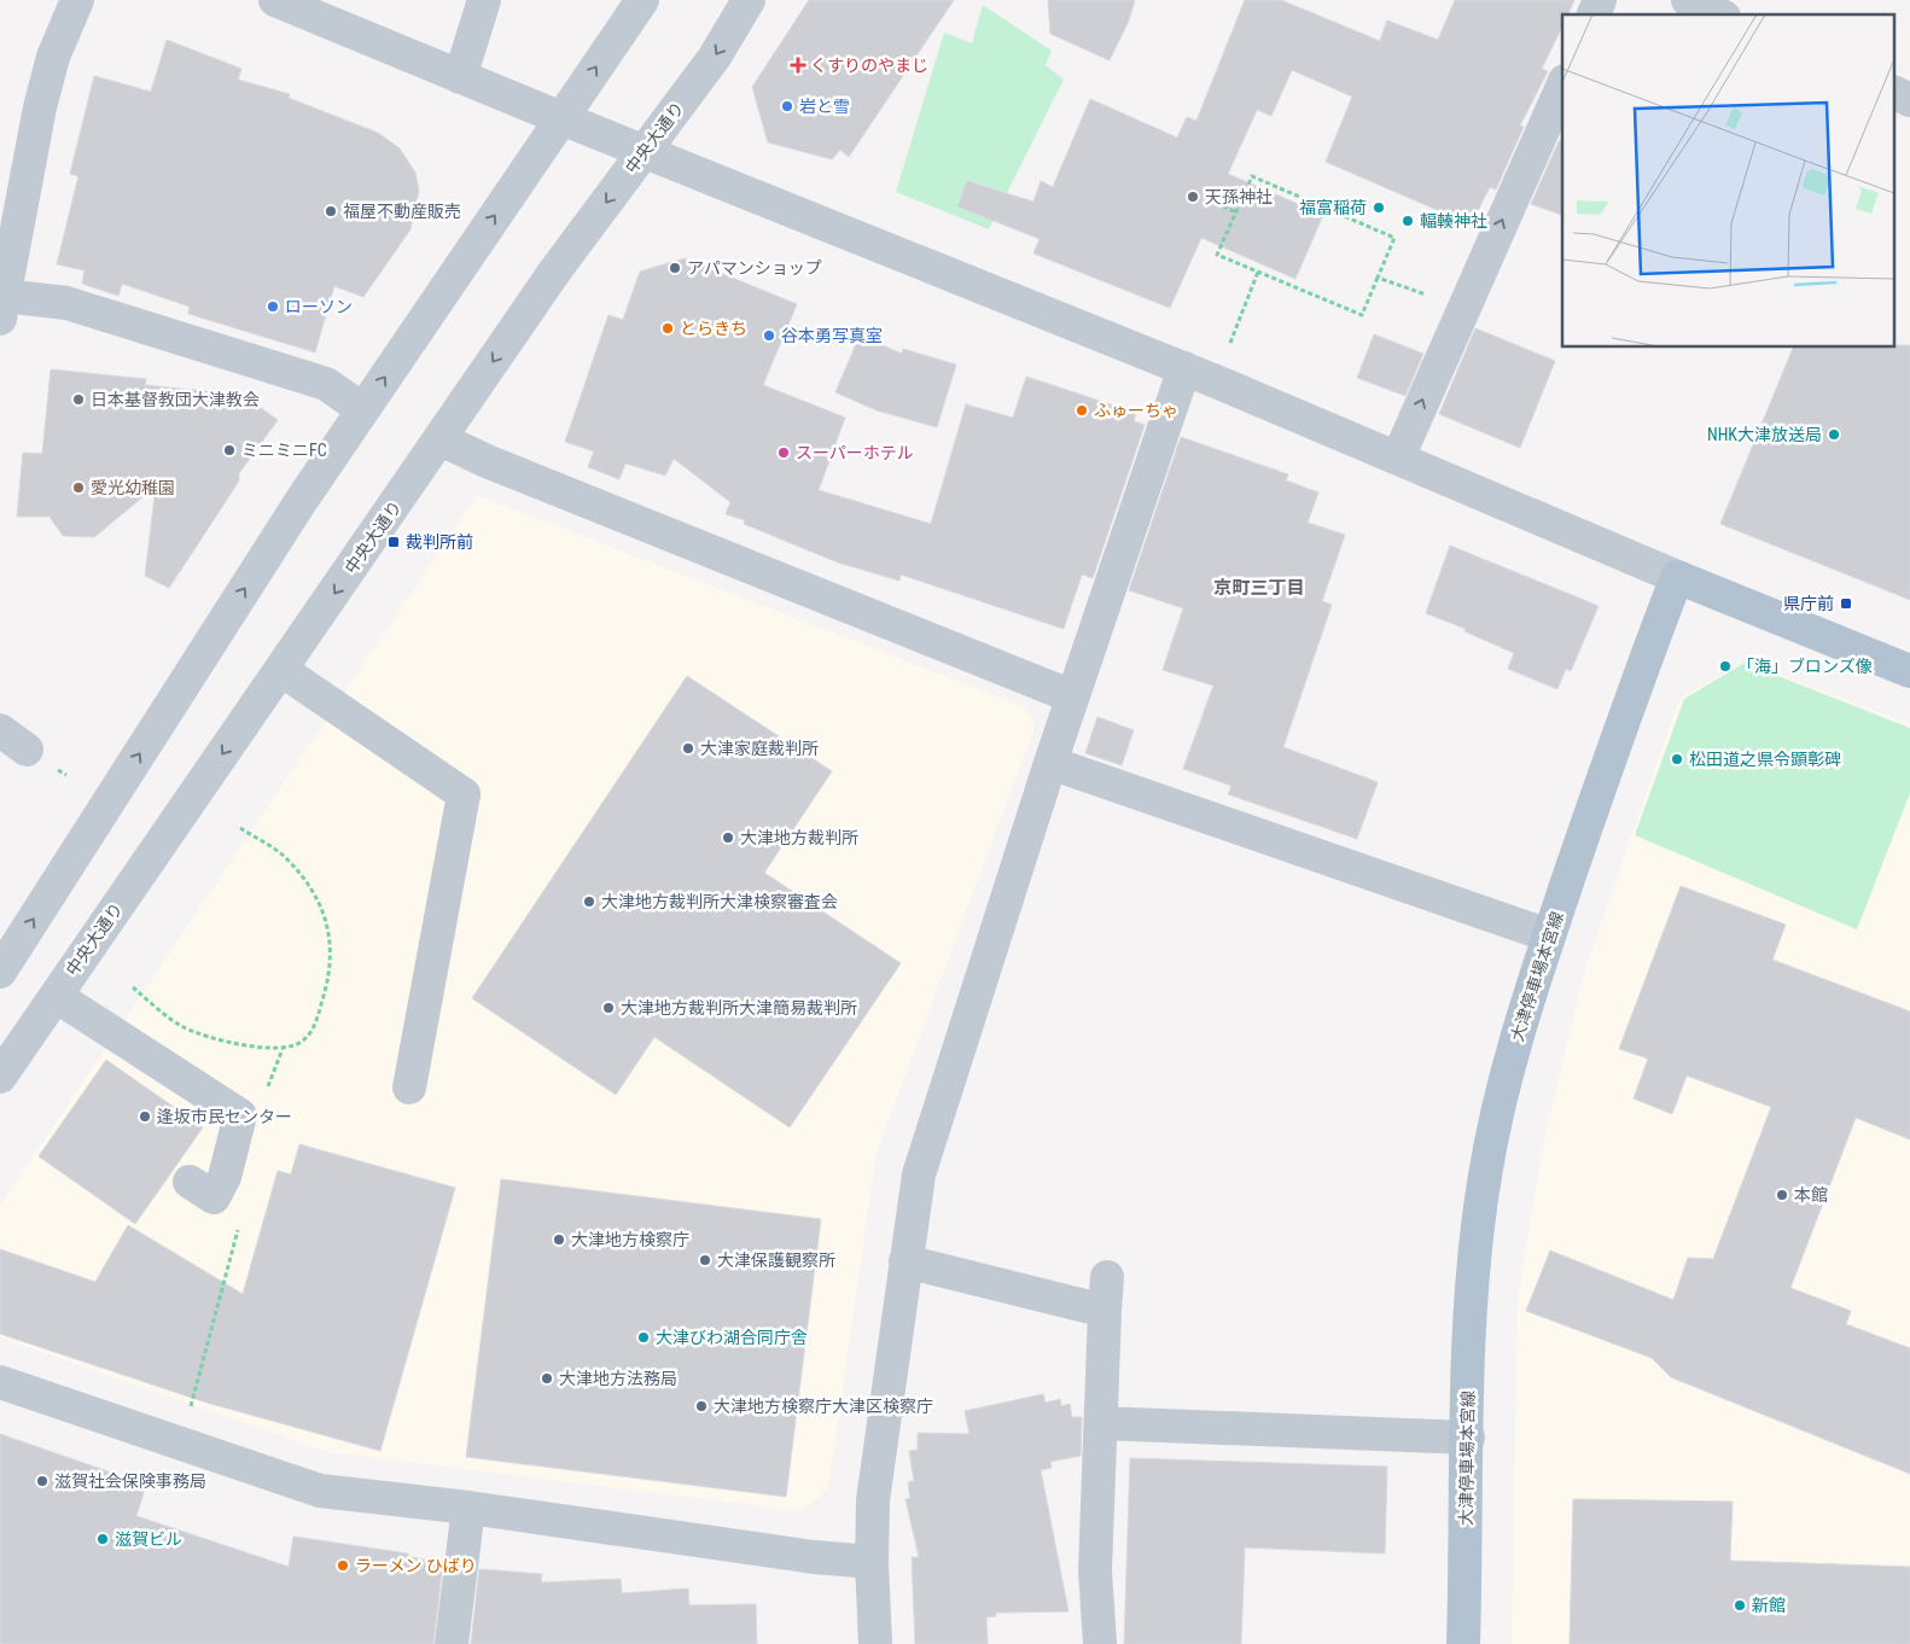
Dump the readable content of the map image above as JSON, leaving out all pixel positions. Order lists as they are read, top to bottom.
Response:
{
  "streets": {
    "main road": ["大津停車場本宮線"],
    "street": ["中央大通り"]
  },
  "districts": ["京町三丁目"],
  "places": {
    "health": ["くすりのやまじ"],
    "other": [
      "岩と雪",
      "天孫神社",
      "福富稲荷",
      "福屋不動産販売",
      "輻輳神社",
      "アパマンショップ",
      "ローソン",
      "とらきち",
      "谷本勇写真室",
      "日本基督教団大津教会",
      "ふゅーちゃ",
      "NHK大津放送局",
      "ミニミニFC",
      "スーパーホテル",
      "愛光幼稚園",
      "「海」ブロンズ像",
      "大津家庭裁判所",
      "松田道之県令顕彰碑",
      "大津地方裁判所",
      "大津地方裁判所大津検察審査会",
      "大津地方裁判所大津簡易裁判所",
      "逢坂市民センター",
      "本館",
      "大津地方検察庁",
      "大津保護観察所",
      "大津びわ湖合同庁舎",
      "大津地方法務局",
      "大津地方検察庁大津区検察庁",
      "滋賀社会保険事務局",
      "滋賀ビル",
      "ラーメン ひばり",
      "新館"
    ],
    "transit": ["裁判所前", "県庁前"]
  }
}
